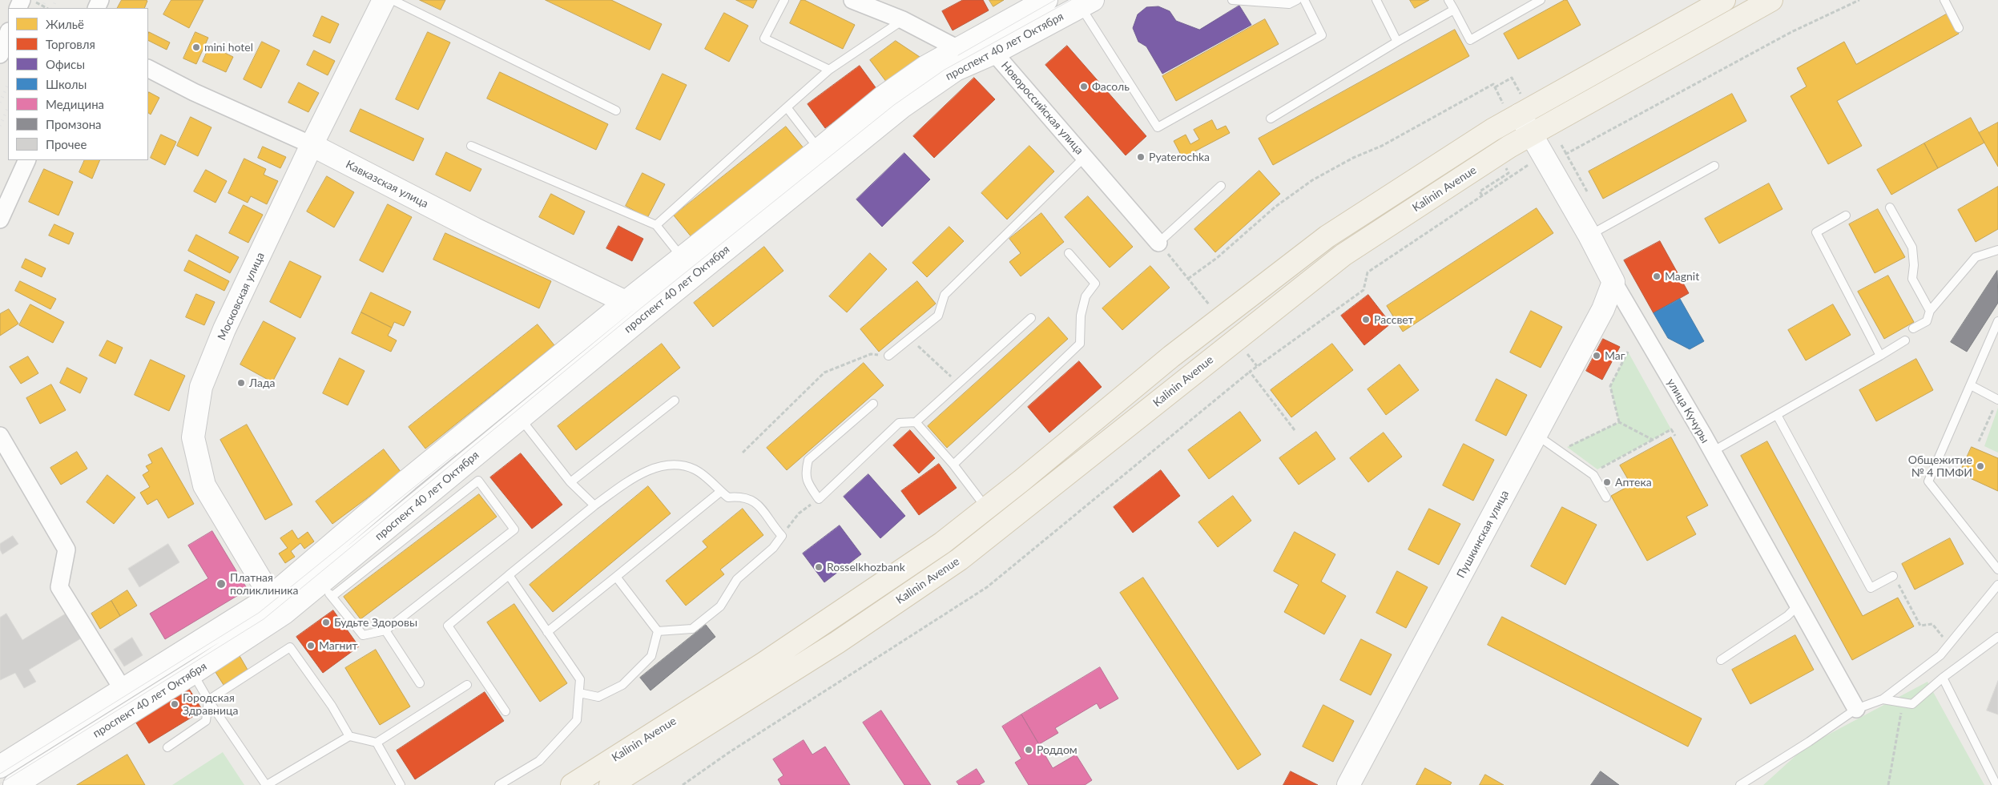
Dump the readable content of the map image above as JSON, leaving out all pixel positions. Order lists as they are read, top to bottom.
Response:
{
  "streets": {
    "main road": ["Kalinin Avenue"],
    "street": [
      "проспект 40 лет Октября",
      "Новороссийская улица",
      "Кавказская улица",
      "Московская улица",
      "улица Кучуры",
      "Пушкинская улица"
    ]
  },
  "crossings": [
    ["проспект 40 лет Октября", "Новороссийская улица"],
    ["проспект 40 лет Октября", "Кавказская улица"],
    ["проспект 40 лет Октября", "Московская улица"],
    ["Кавказская улица", "Московская улица"],
    ["Kalinin Avenue", "улица Кучуры"],
    ["улица Кучуры", "Пушкинская улица"]
  ],
  "places": [
    "mini hotel",
    "Фасоль",
    "Pyaterochka",
    "Magnit",
    "Рассвет",
    "Маг",
    "Лада",
    "Общежитие № 4 ПМФИ",
    "Аптека",
    "Rosselkhozbank",
    "Платная поликлиника",
    "Будьте Здоровы",
    "Магнит",
    "Городская Здравница",
    "Роддом"
  ],
  "legend": [
    "Жильё",
    "Торговля",
    "Офисы",
    "Школы",
    "Медицина",
    "Промзона",
    "Прочее"
  ]
}
